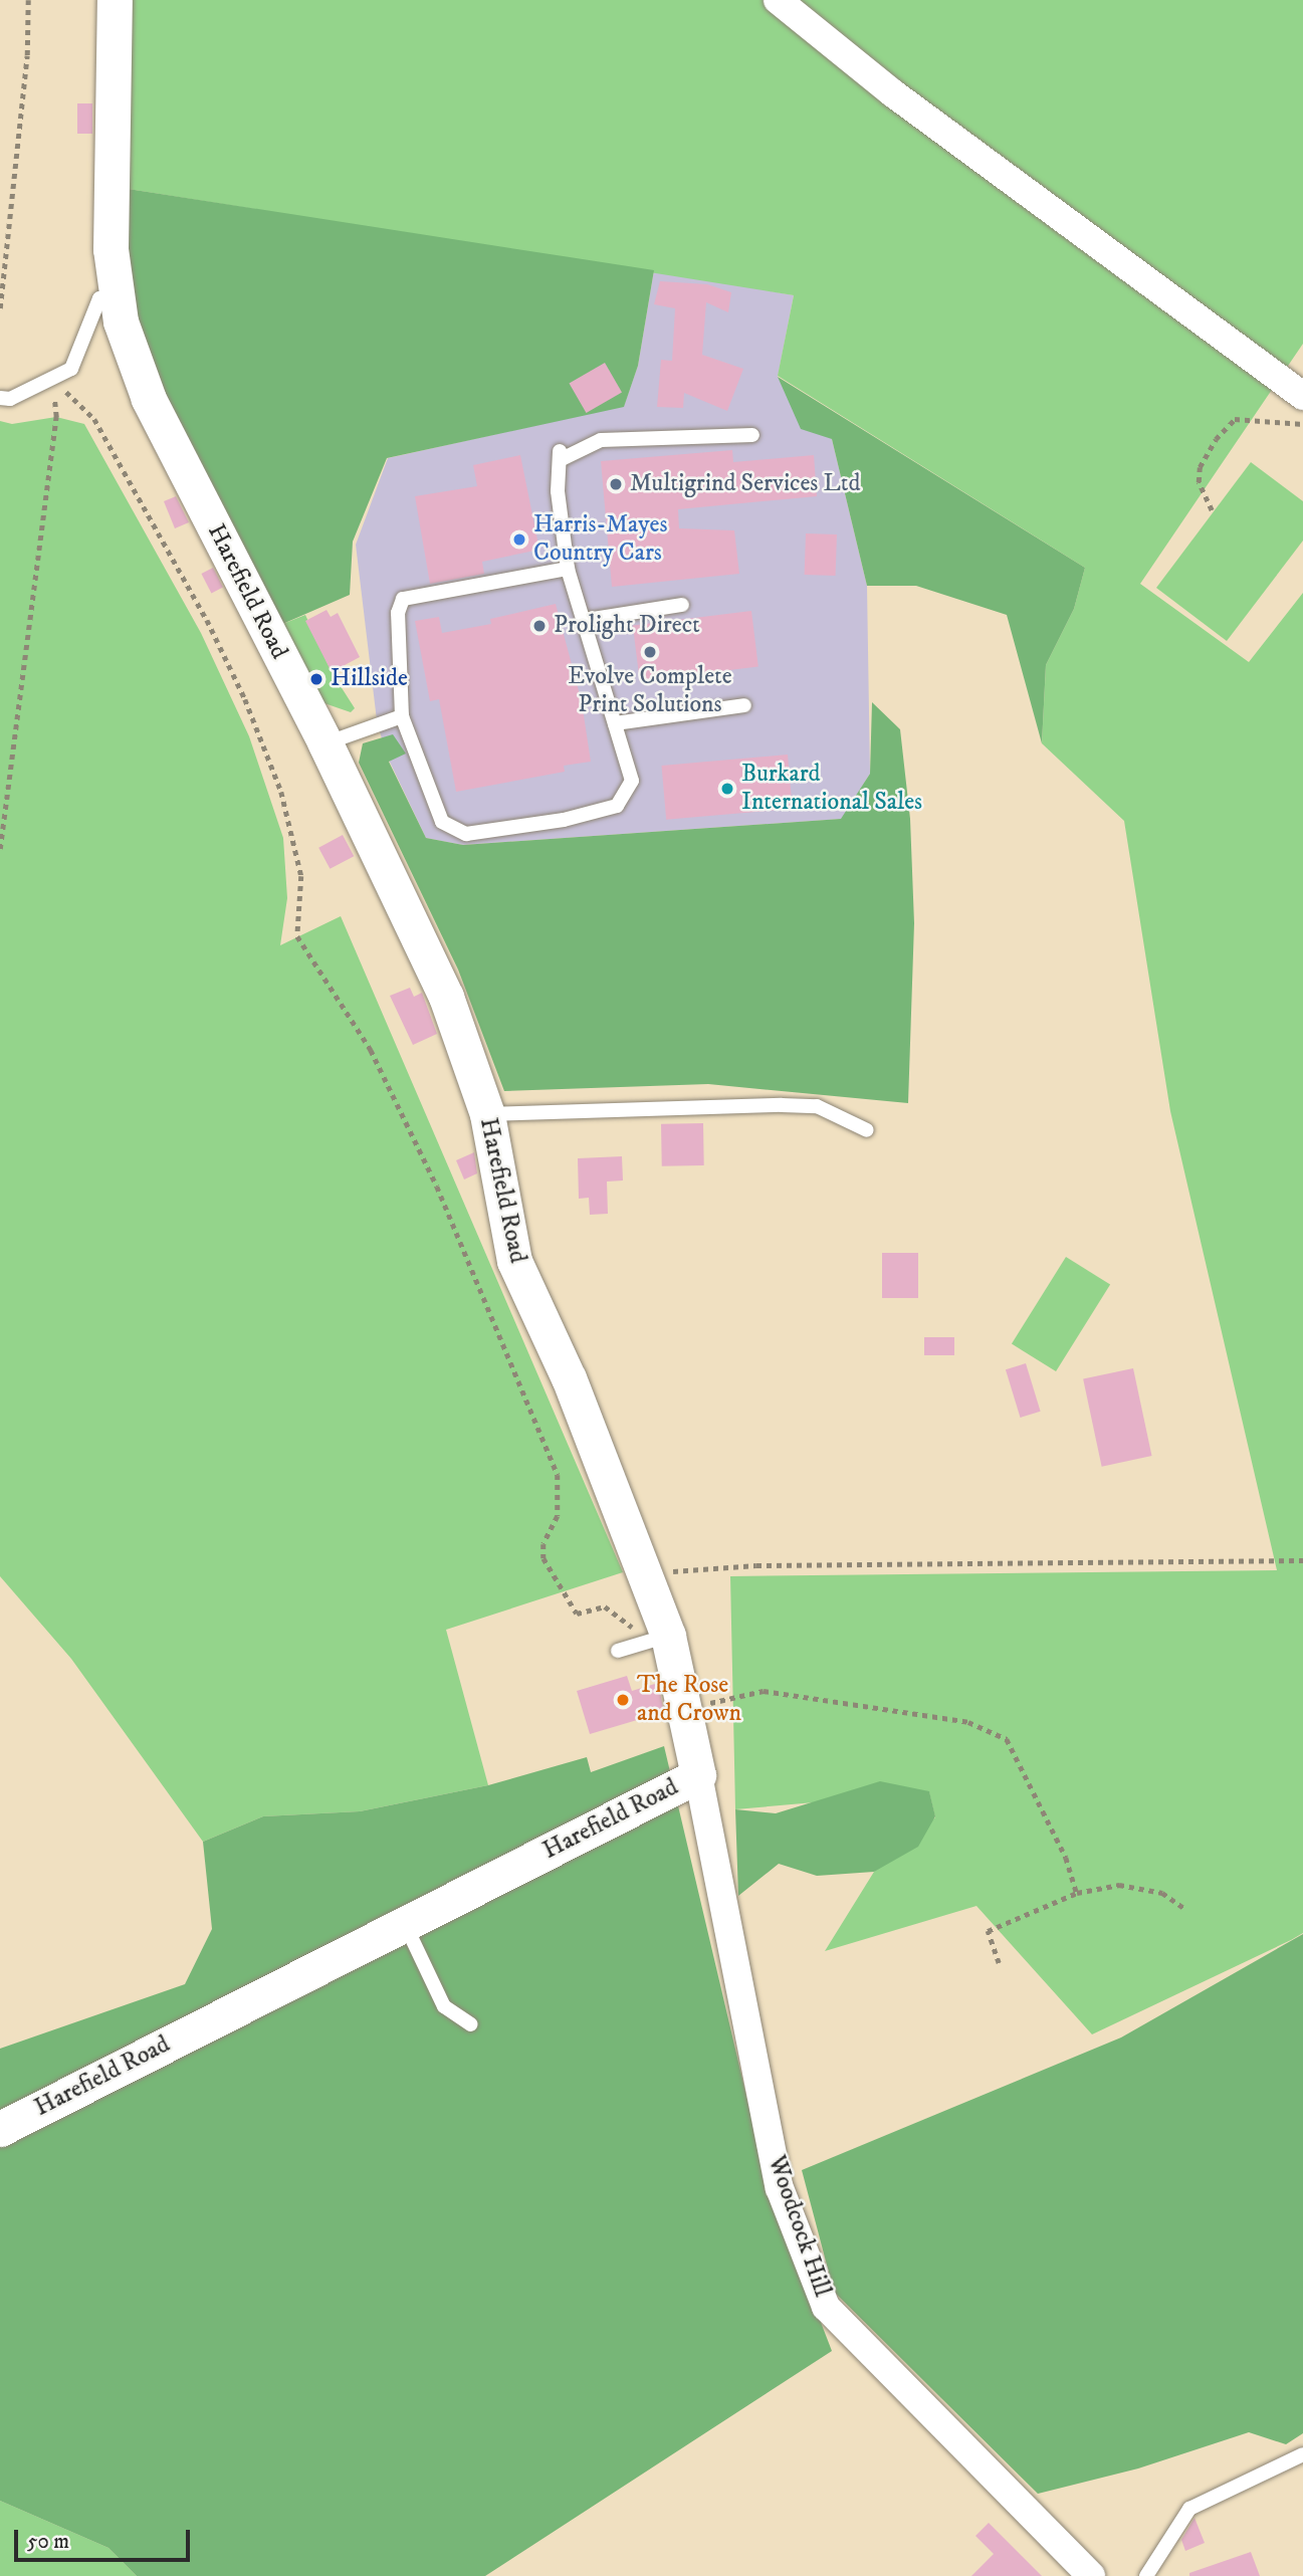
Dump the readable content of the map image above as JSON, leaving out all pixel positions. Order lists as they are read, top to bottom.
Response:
{
  "streets": {
    "street": ["Harefield Road", "Woodcock Hill"]
  },
  "crossings": [
    ["Harefield Road", "Woodcock Hill"]
  ],
  "places": [
    "Multigrind Services Ltd",
    "Harris-Mayes Country Cars",
    "Prolight Direct",
    "Evolve Complete Print Solutions",
    "Hillside",
    "Burkard International Sales",
    "The Rose and Crown"
  ],
  "scale_bar": "50 m"
}
